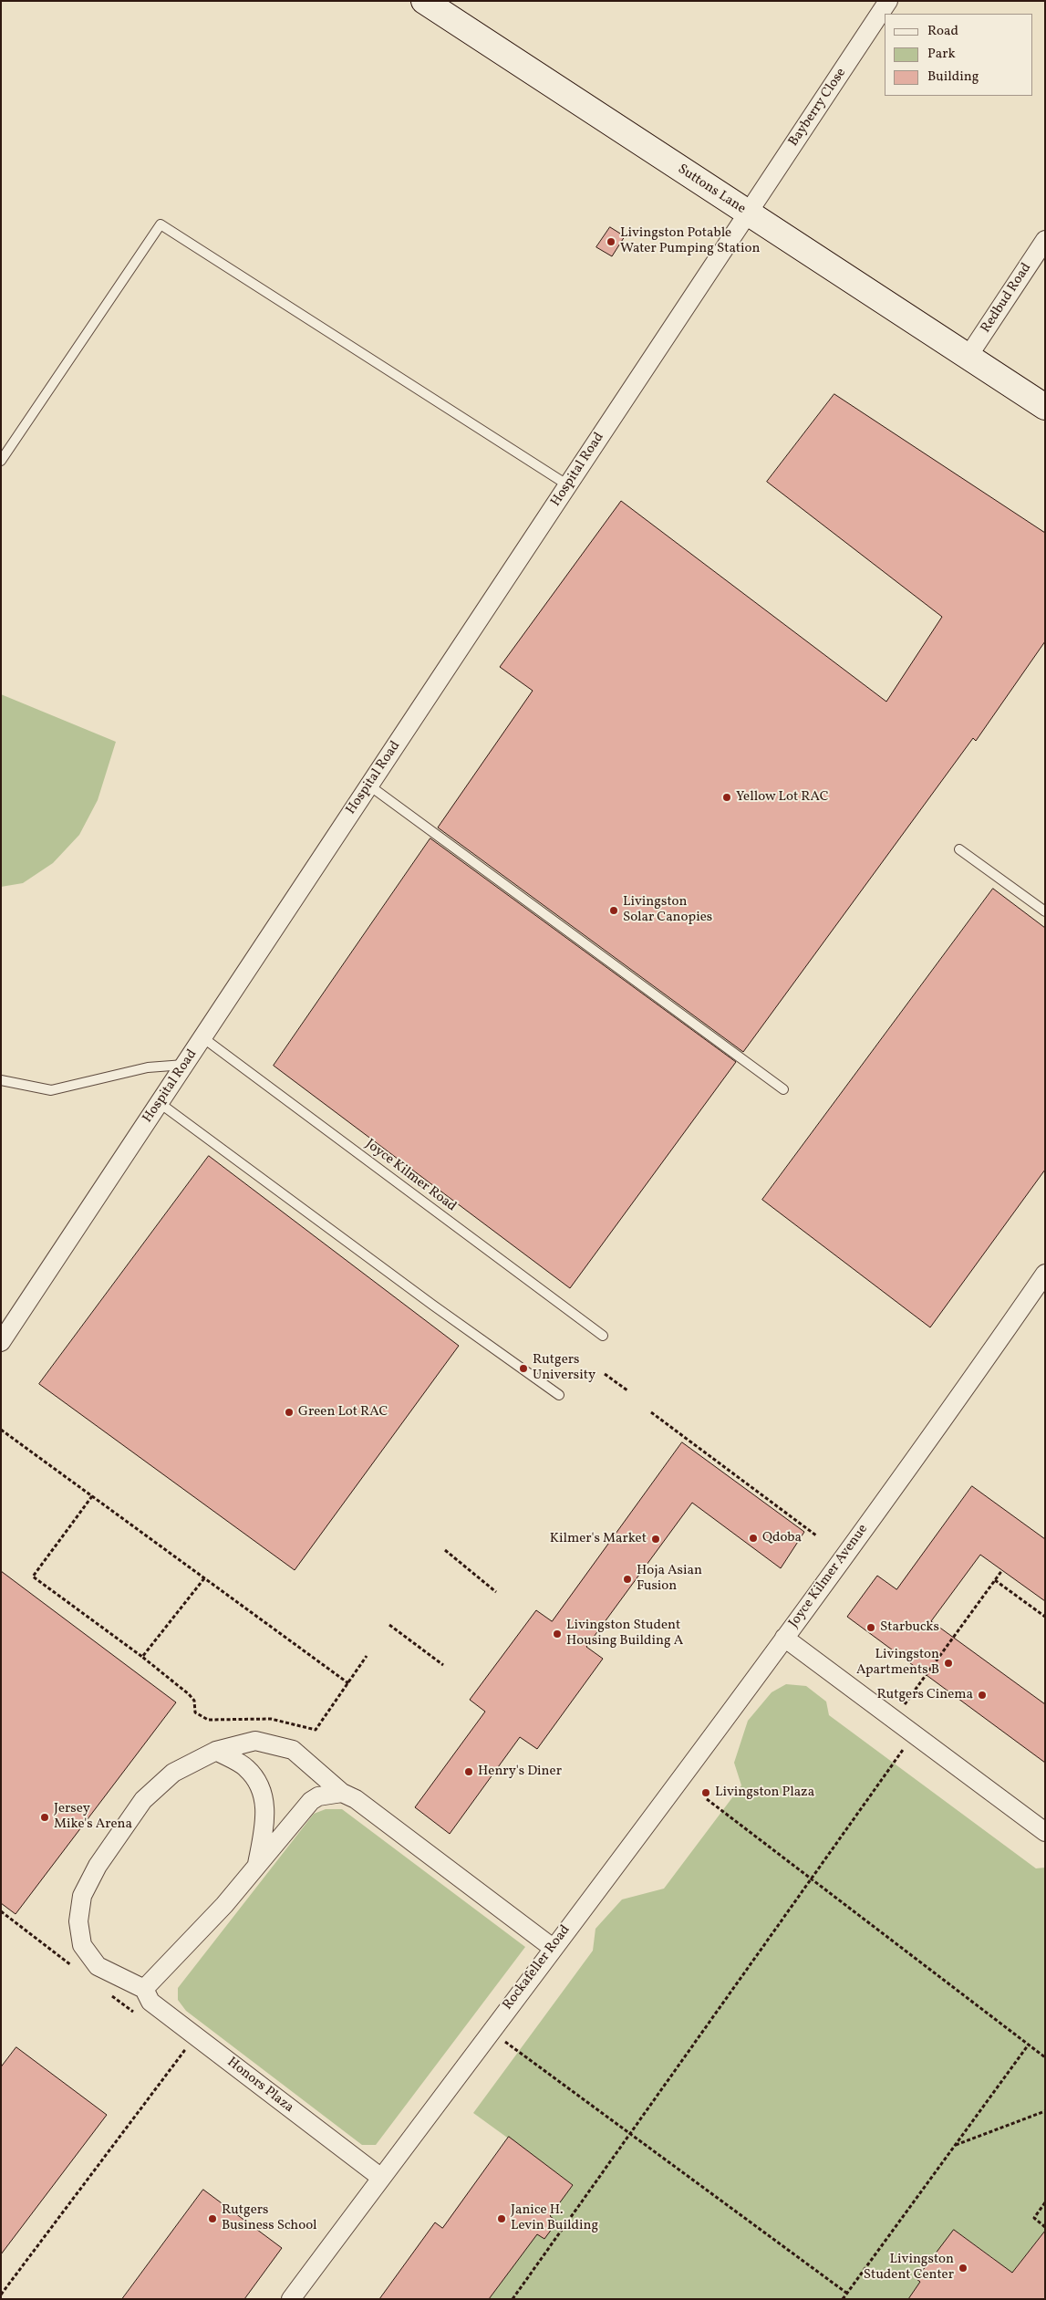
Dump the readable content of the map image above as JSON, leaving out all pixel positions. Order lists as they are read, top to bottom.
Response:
{
  "streets": {
    "street": [
      "Bayberry Close",
      "Suttons Lane",
      "Redbud Road",
      "Hospital Road",
      "Joyce Kilmer Avenue",
      "Rockafeller Road",
      "Honors Plaza"
    ],
    "lane": ["Joyce Kilmer Road"]
  },
  "crossings": [
    ["Bayberry Close", "Suttons Lane"],
    ["Bayberry Close", "Hospital Road"],
    ["Suttons Lane", "Redbud Road"],
    ["Suttons Lane", "Hospital Road"],
    ["Hospital Road", "Joyce Kilmer Road"],
    ["Joyce Kilmer Avenue", "Rockafeller Road"],
    ["Rockafeller Road", "Honors Plaza"]
  ],
  "places": [
    "Livingston Potable Water Pumping Station",
    "Yellow Lot RAC",
    "Livingston Solar Canopies",
    "Rutgers University",
    "Green Lot RAC",
    "Qdoba",
    "Kilmer's Market",
    "Hoja Asian Fusion",
    "Starbucks",
    "Livingston Student Housing Building A",
    "Livingston Apartments B",
    "Rutgers Cinema",
    "Henry's Diner",
    "Livingston Plaza",
    "Jersey Mike's Arena",
    "Rutgers Business School",
    "Janice H. Levin Building",
    "Livingston Student Center"
  ],
  "legend": ["Road", "Park", "Building"]
}
